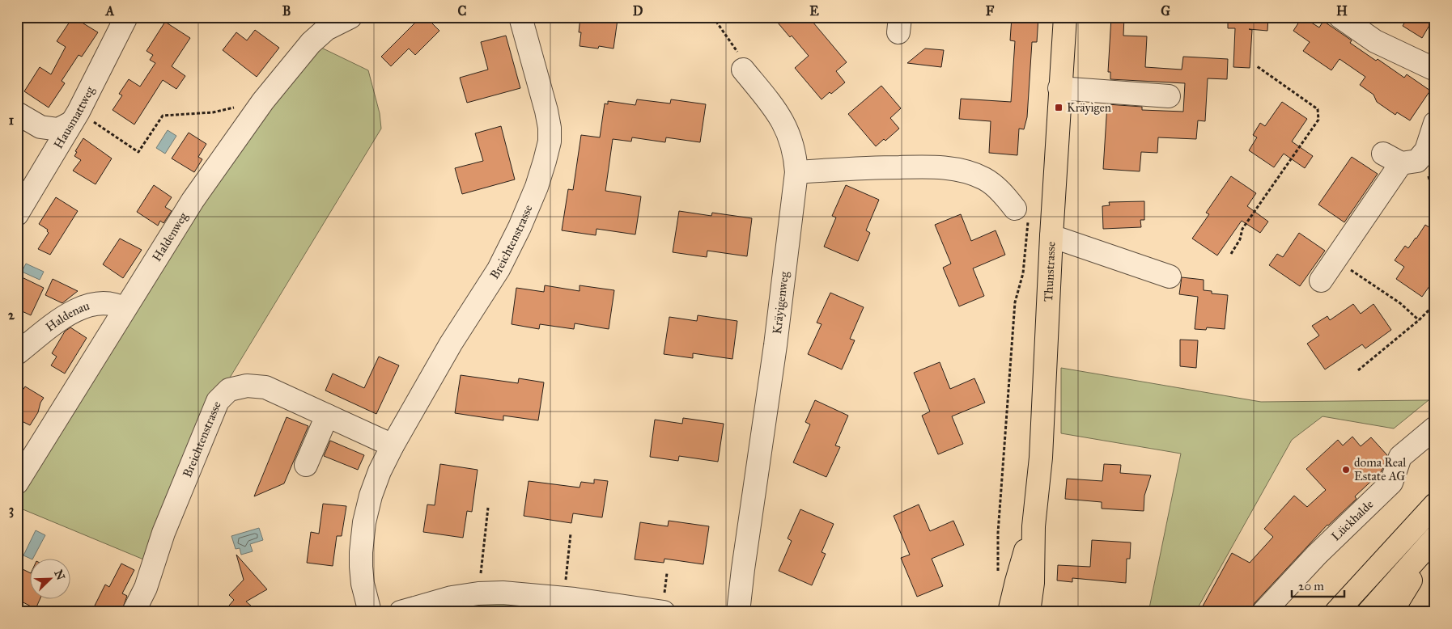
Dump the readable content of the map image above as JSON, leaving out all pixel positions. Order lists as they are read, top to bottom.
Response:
{
  "streets": {
    "main road": ["Thunstrasse"],
    "street": [
      "Hausmattweg",
      "Haldenweg",
      "Breichtenstrasse",
      "Kräyigenweg",
      "Haldenau",
      "Lückhalde"
    ]
  },
  "crossings": [
    ["Haldenweg", "Haldenau"]
  ],
  "places": {
    "transit": ["Kräyigen"],
    "other": ["doma Real Estate AG"]
  },
  "scale_bar": "20 m",
  "north": "top right",
  "grid": {
    "columns": [
      "A",
      "B",
      "C",
      "D",
      "E",
      "F",
      "G",
      "H"
    ],
    "rows": ["1", "2", "3"]
  }
}
